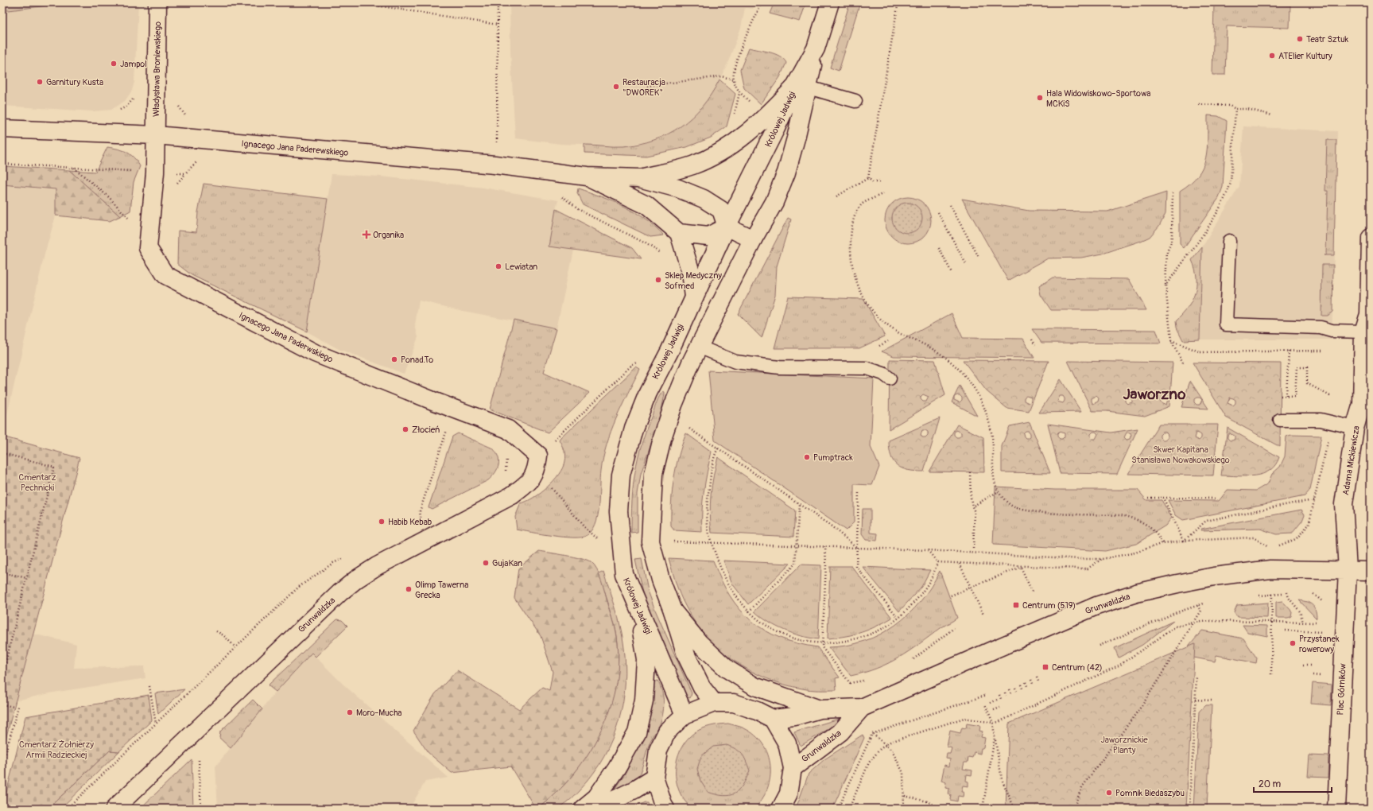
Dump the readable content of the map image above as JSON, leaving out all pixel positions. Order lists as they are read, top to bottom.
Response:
{
  "streets": {
    "street": [
      "Władysława Broniewskiego",
      "Królowej Jadwigi",
      "Ignacego Jana Paderewskiego",
      "Ignacego Jana Paderwskiego",
      "Adama Mickiewicza",
      "Grunwaldzka",
      "Plac Górników"
    ]
  },
  "crossings": [
    ["Władysława Broniewskiego", "Ignacego Jana Paderewskiego"],
    ["Władysława Broniewskiego", "Ignacego Jana Paderwskiego"],
    ["Królowej Jadwigi", "Ignacego Jana Paderewskiego"],
    ["Ignacego Jana Paderewskiego", "Ignacego Jana Paderwskiego"],
    ["Ignacego Jana Paderwskiego", "Grunwaldzka"],
    ["Adama Mickiewicza", "Grunwaldzka"],
    ["Adama Mickiewicza", "Plac Górników"],
    ["Grunwaldzka", "Plac Górników"]
  ],
  "districts": ["Jaworzno"],
  "parks": [
    "Skwer Kapitana Stanisława Nowakowskiego",
    "Cmentarz Pechnicki",
    "Jaworznickie Planty",
    "Cmentarz Żołnierzy Armii Radzieckiej"
  ],
  "places": {
    "other": [
      "Teatr Sztuk",
      "ATElier Kultury",
      "Jampol",
      "Garnitury Kusta",
      "Restauracja \"DWOREK\"",
      "Hala Widowiskowo-Sportowa MCKiS",
      "Lewiatan",
      "Sklep Medyczny Sofmed",
      "Ponad.To",
      "Złocień",
      "Pumptrack",
      "Habib Kebab",
      "GujaKan",
      "Olimp Tawerna Grecka",
      "Przystanek rowerowy",
      "Moro-Mucha",
      "Pomnik Biedaszybu"
    ],
    "health": ["Organika"],
    "transit": ["Centrum (519)", "Centrum (42)"]
  },
  "scale_bar": "20 m"
}
